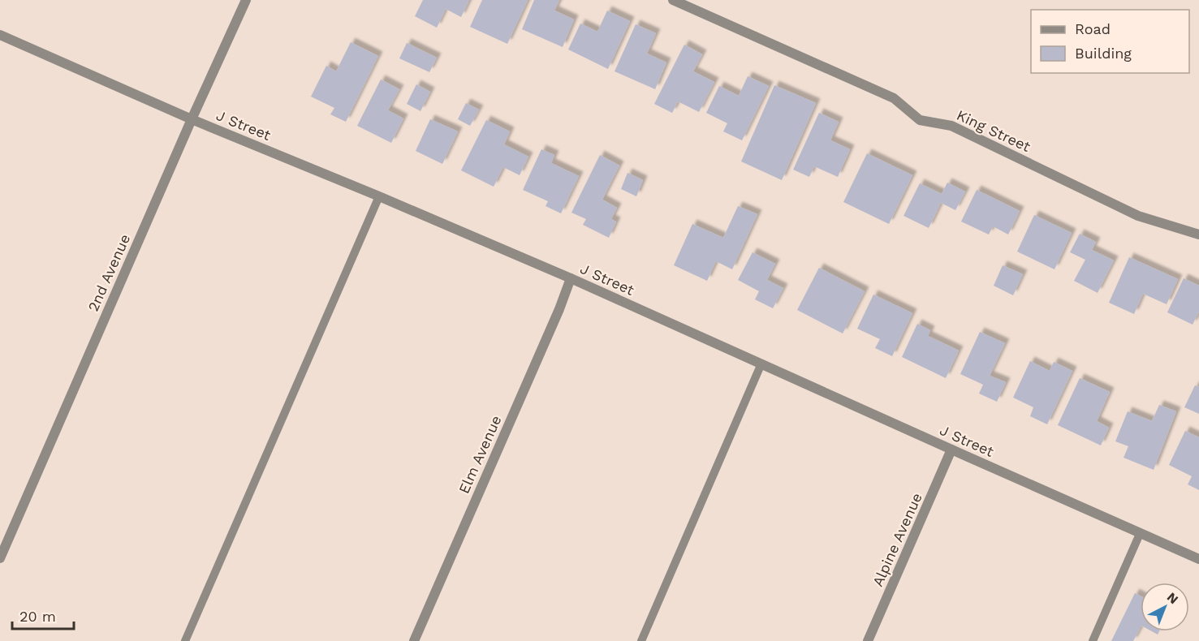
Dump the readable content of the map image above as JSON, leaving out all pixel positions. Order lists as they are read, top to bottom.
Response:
{
  "streets": {
    "street": [
      "J Street",
      "King Street",
      "2nd Avenue",
      "Elm Avenue",
      "Alpine Avenue"
    ]
  },
  "crossings": [
    ["J Street", "2nd Avenue"],
    ["J Street", "Elm Avenue"],
    ["J Street", "Alpine Avenue"]
  ],
  "legend": ["Road", "Building"],
  "scale_bar": "20 m",
  "north": "top right"
}
